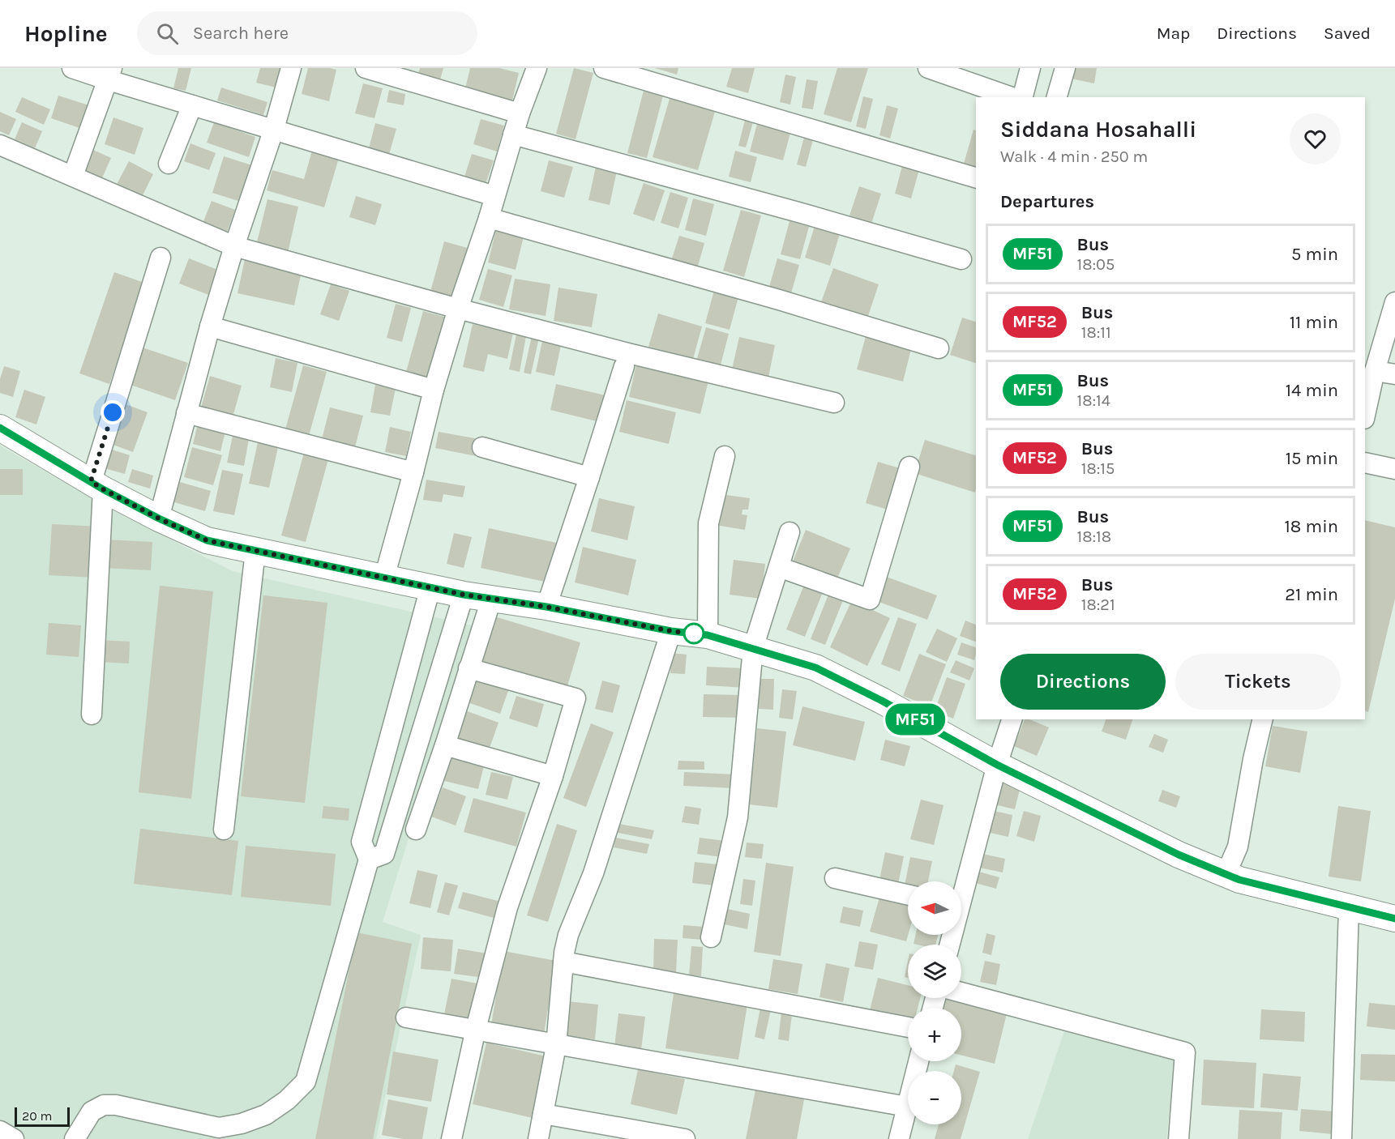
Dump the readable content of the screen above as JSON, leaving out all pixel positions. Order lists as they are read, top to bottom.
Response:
{
  "lines": ["bus line MF51"],
  "scale_bar": "20 m",
  "north": "left",
  "page": {
    "header": "Hopline",
    "search": "Search here",
    "nav": ["Map", "Directions", "Saved"],
    "on_map": "MF51",
    "heading": [
      ["Siddana Hosahalli", "Walk · 4 min · 250 m"],
      "Departures"
    ],
    "list": [
      {
        "mark": "MF51",
        "name": "Bus",
        "note": "18:05",
        "value": "5 min"
      },
      {
        "mark": "MF52",
        "name": "Bus",
        "note": "18:11",
        "value": "11 min"
      },
      {
        "mark": "MF51",
        "name": "Bus",
        "note": "18:14",
        "value": "14 min"
      },
      {
        "mark": "MF52",
        "name": "Bus",
        "note": "18:15",
        "value": "15 min"
      },
      {
        "mark": "MF51",
        "name": "Bus",
        "note": "18:18",
        "value": "18 min"
      },
      {
        "mark": "MF52",
        "name": "Bus",
        "note": "18:21",
        "value": "21 min"
      }
    ],
    "buttons": ["Directions", "Tickets"],
    "map_buttons": ["+", "−"],
    "scale": "20 m"
  }
}
